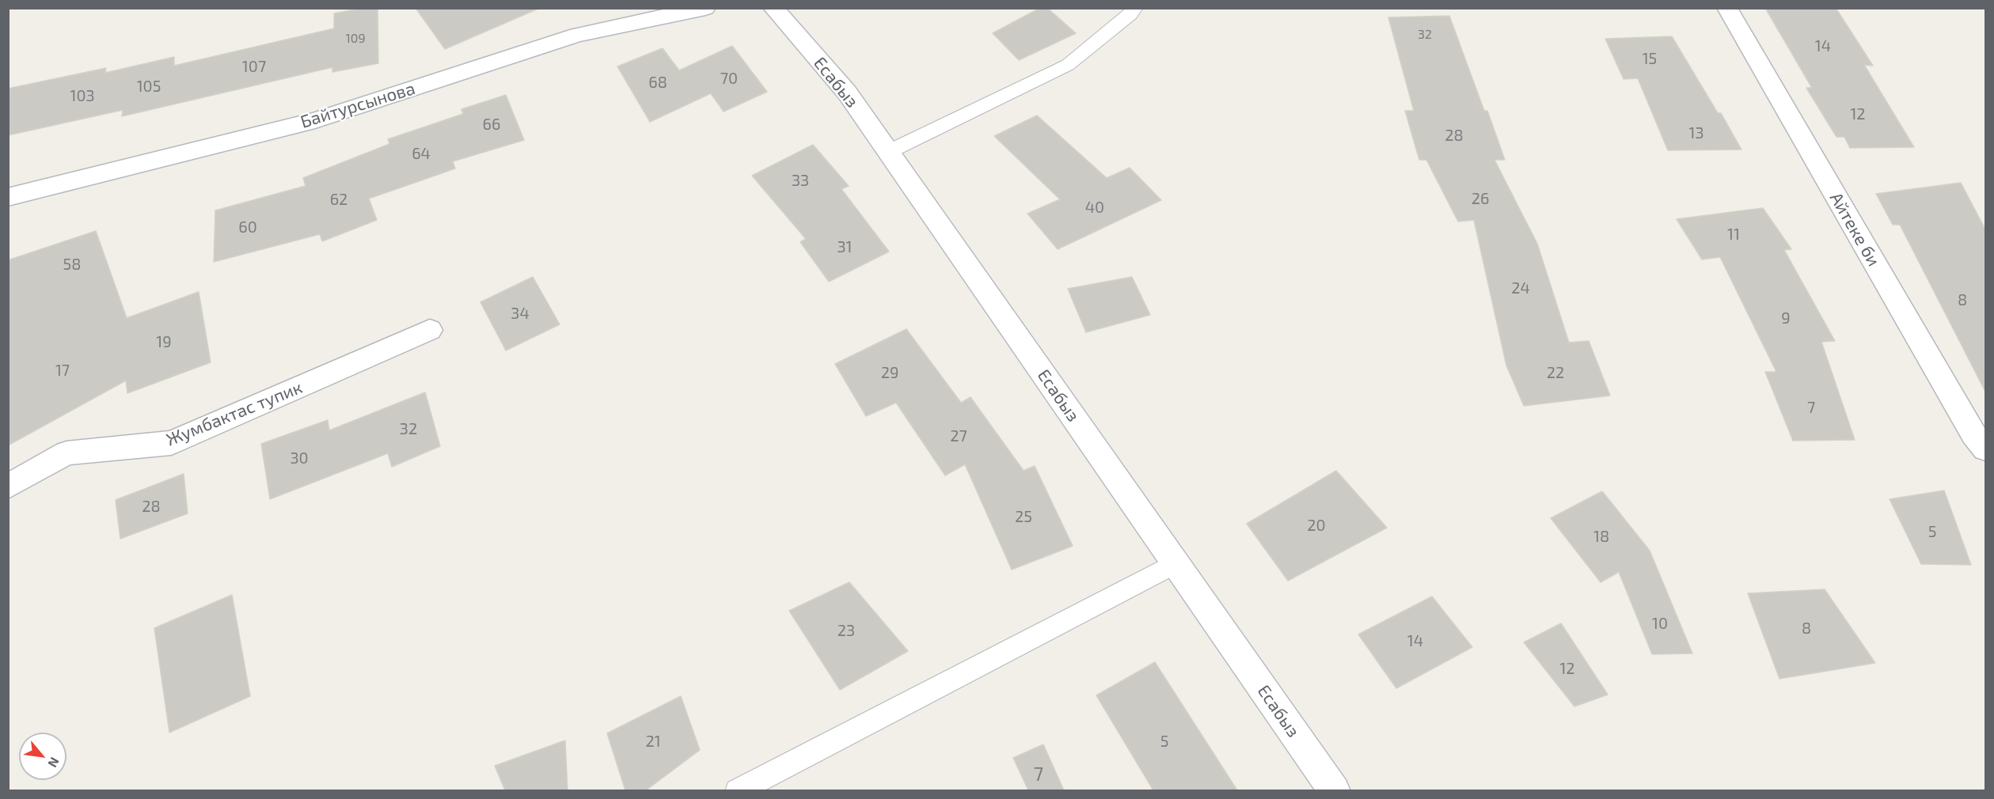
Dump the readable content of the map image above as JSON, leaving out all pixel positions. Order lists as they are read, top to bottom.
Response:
{
  "streets": {
    "main road": [
      "Есабыз",
      "Байтурсынова",
      "Айтеке би",
      "Жумбактас тупик"
    ]
  },
  "house_numbers": [
    "32",
    "109",
    "14",
    "15",
    "107",
    "70",
    "68",
    "105",
    "103",
    "12",
    "66",
    "13",
    "28",
    "64",
    "33",
    "26",
    "62",
    "40",
    "60",
    "11",
    "31",
    "58",
    "24",
    "8",
    "34",
    "9",
    "19",
    "17",
    "29",
    "22",
    "7",
    "32",
    "27",
    "30",
    "28",
    "25",
    "20",
    "5",
    "18",
    "10",
    "8",
    "23",
    "14",
    "12",
    "21",
    "5",
    "7"
  ],
  "north": "bottom right"
}
